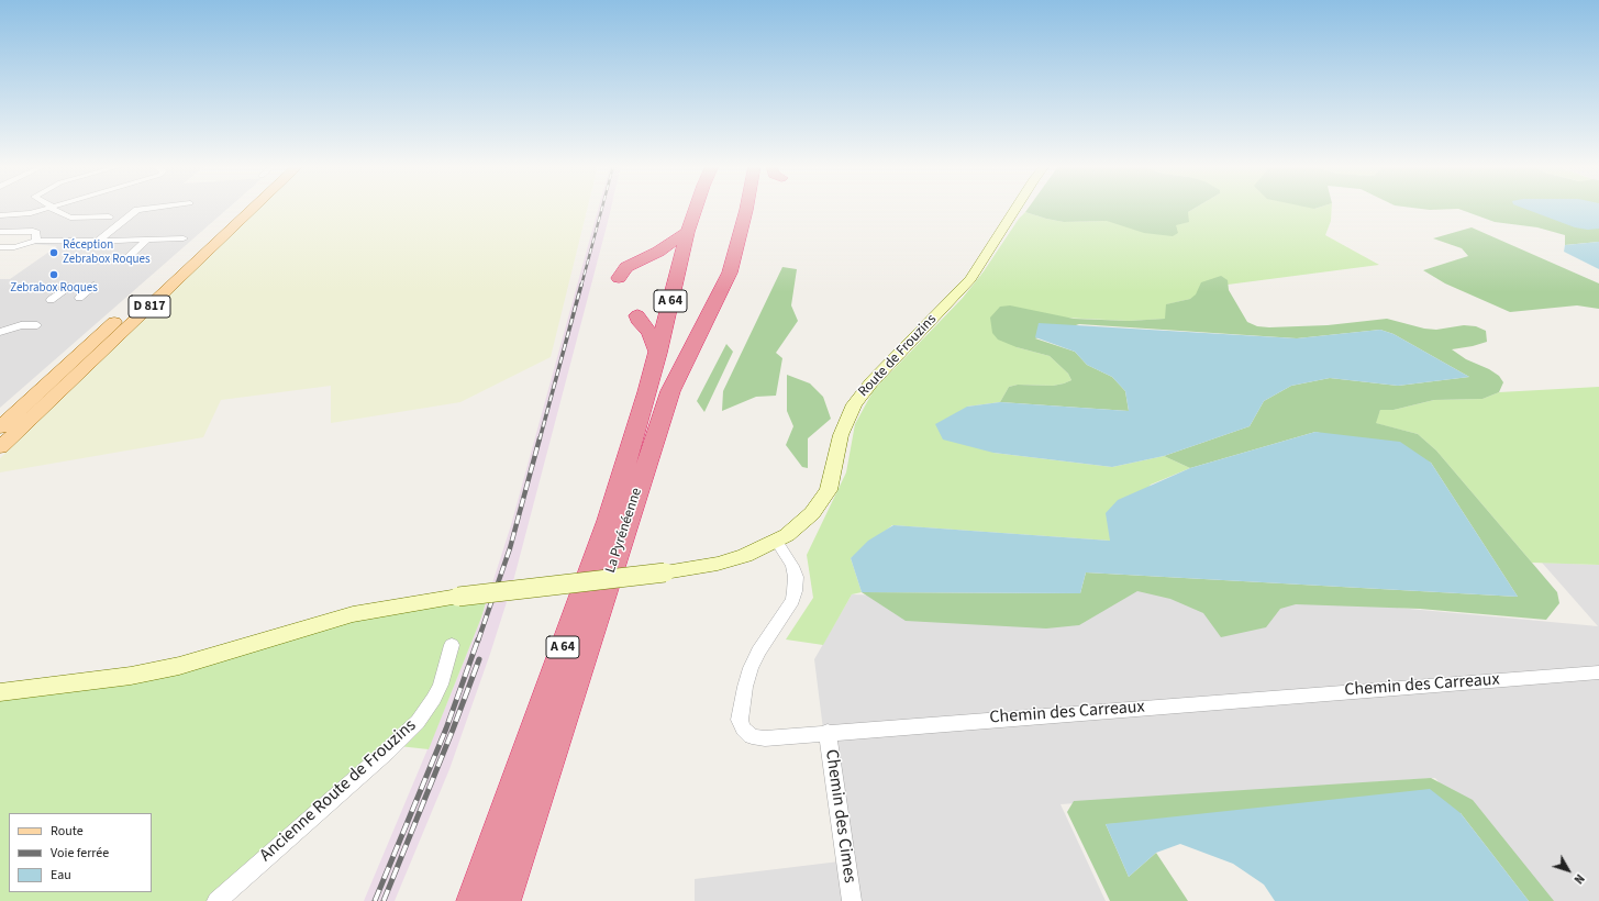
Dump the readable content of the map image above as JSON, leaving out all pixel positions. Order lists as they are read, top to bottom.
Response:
{
  "streets": {
    "highway": ["A 64", "La Pyrénéenne"],
    "main road": ["D 817", "Route de Frouzins"],
    "street": ["Chemin des Carreaux", "Ancienne Route de Frouzins", "Chemin des Cimes"]
  },
  "crossings": [
    ["Route de Frouzins", "Chemin des Carreaux"],
    ["Chemin des Carreaux", "Chemin des Cimes"]
  ],
  "places": ["Réception Zebrabox Roques", "Zebrabox Roques"],
  "legend": ["Route", "Voie ferrée", "Eau"],
  "north": "bottom right"
}
